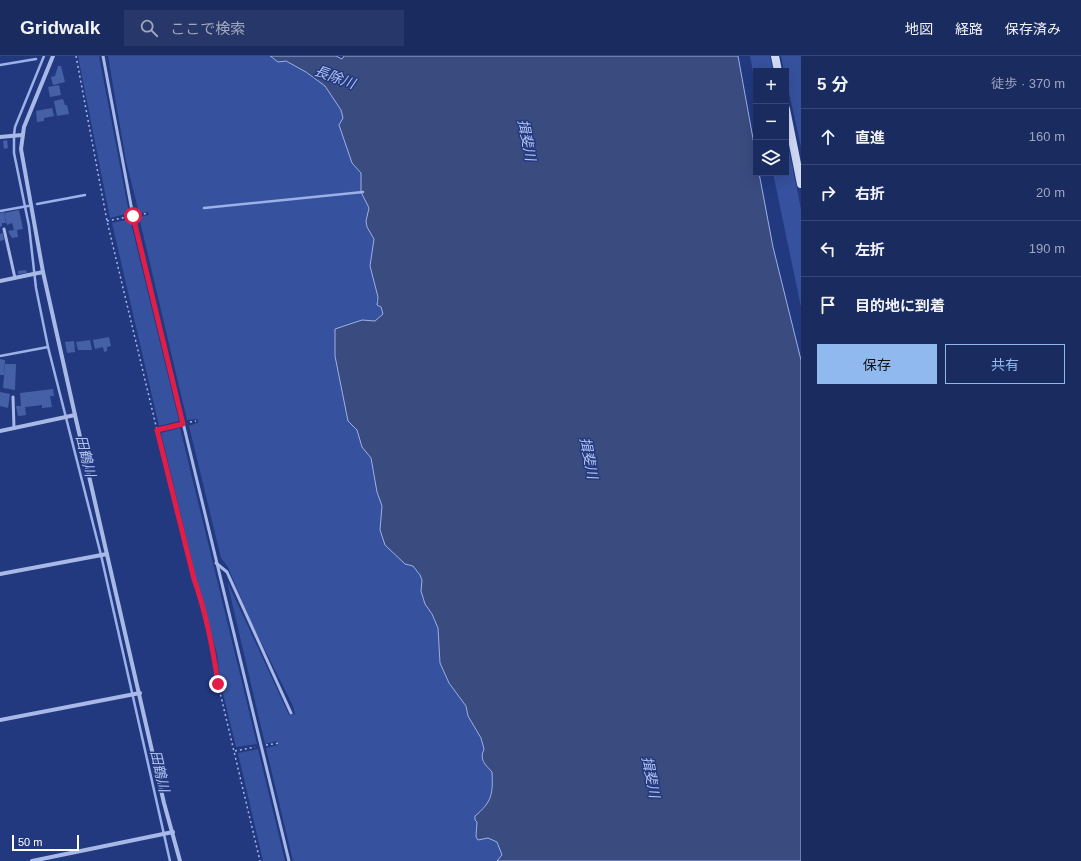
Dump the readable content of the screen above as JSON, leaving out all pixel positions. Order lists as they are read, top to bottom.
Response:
{
  "water": ["長除川", "揖斐川", "田鶴川"],
  "scale_bar": "50 m",
  "page": {
    "header": "Gridwalk",
    "search": "ここで検索",
    "nav": ["地図", "経路", "保存済み"],
    "heading": ["5 分", "徒歩 · 370 m"],
    "map_buttons": ["+", "−"],
    "list": [
      ["直進", "160 m"],
      ["右折", "20 m"],
      ["左折", "190 m"],
      "目的地に到着"
    ],
    "buttons": ["保存", "共有"],
    "scale": "50 m"
  }
}
